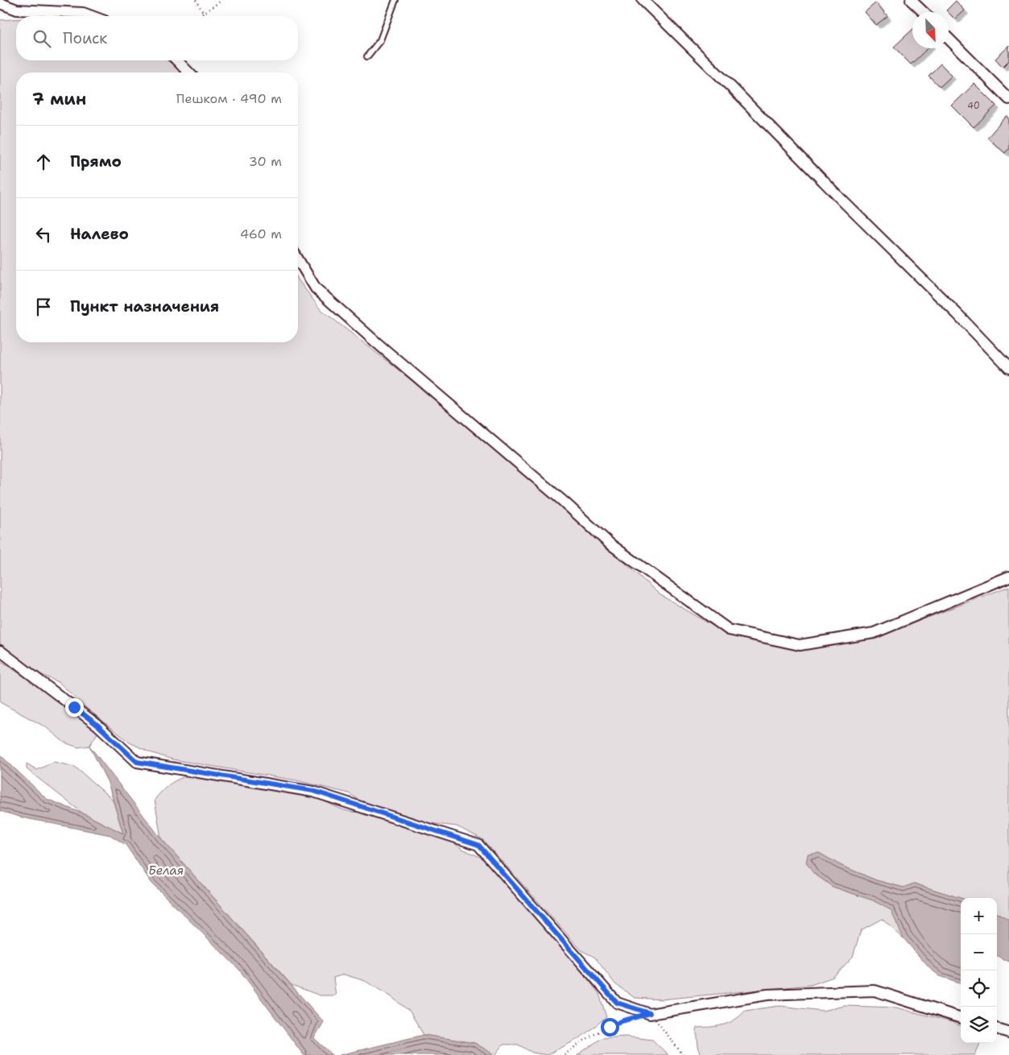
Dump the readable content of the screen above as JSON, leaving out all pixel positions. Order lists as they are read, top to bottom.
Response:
{
  "water": ["Белая"],
  "house_numbers": ["40"],
  "north": "bottom right",
  "page": {
    "search": "Поиск",
    "heading": ["7 мин", "Пешком · 490 m"],
    "list": [
      ["Прямо", "30 m"],
      ["Налево", "460 m"],
      "Пункт назначения"
    ],
    "map_buttons": ["+", "−"]
  }
}
